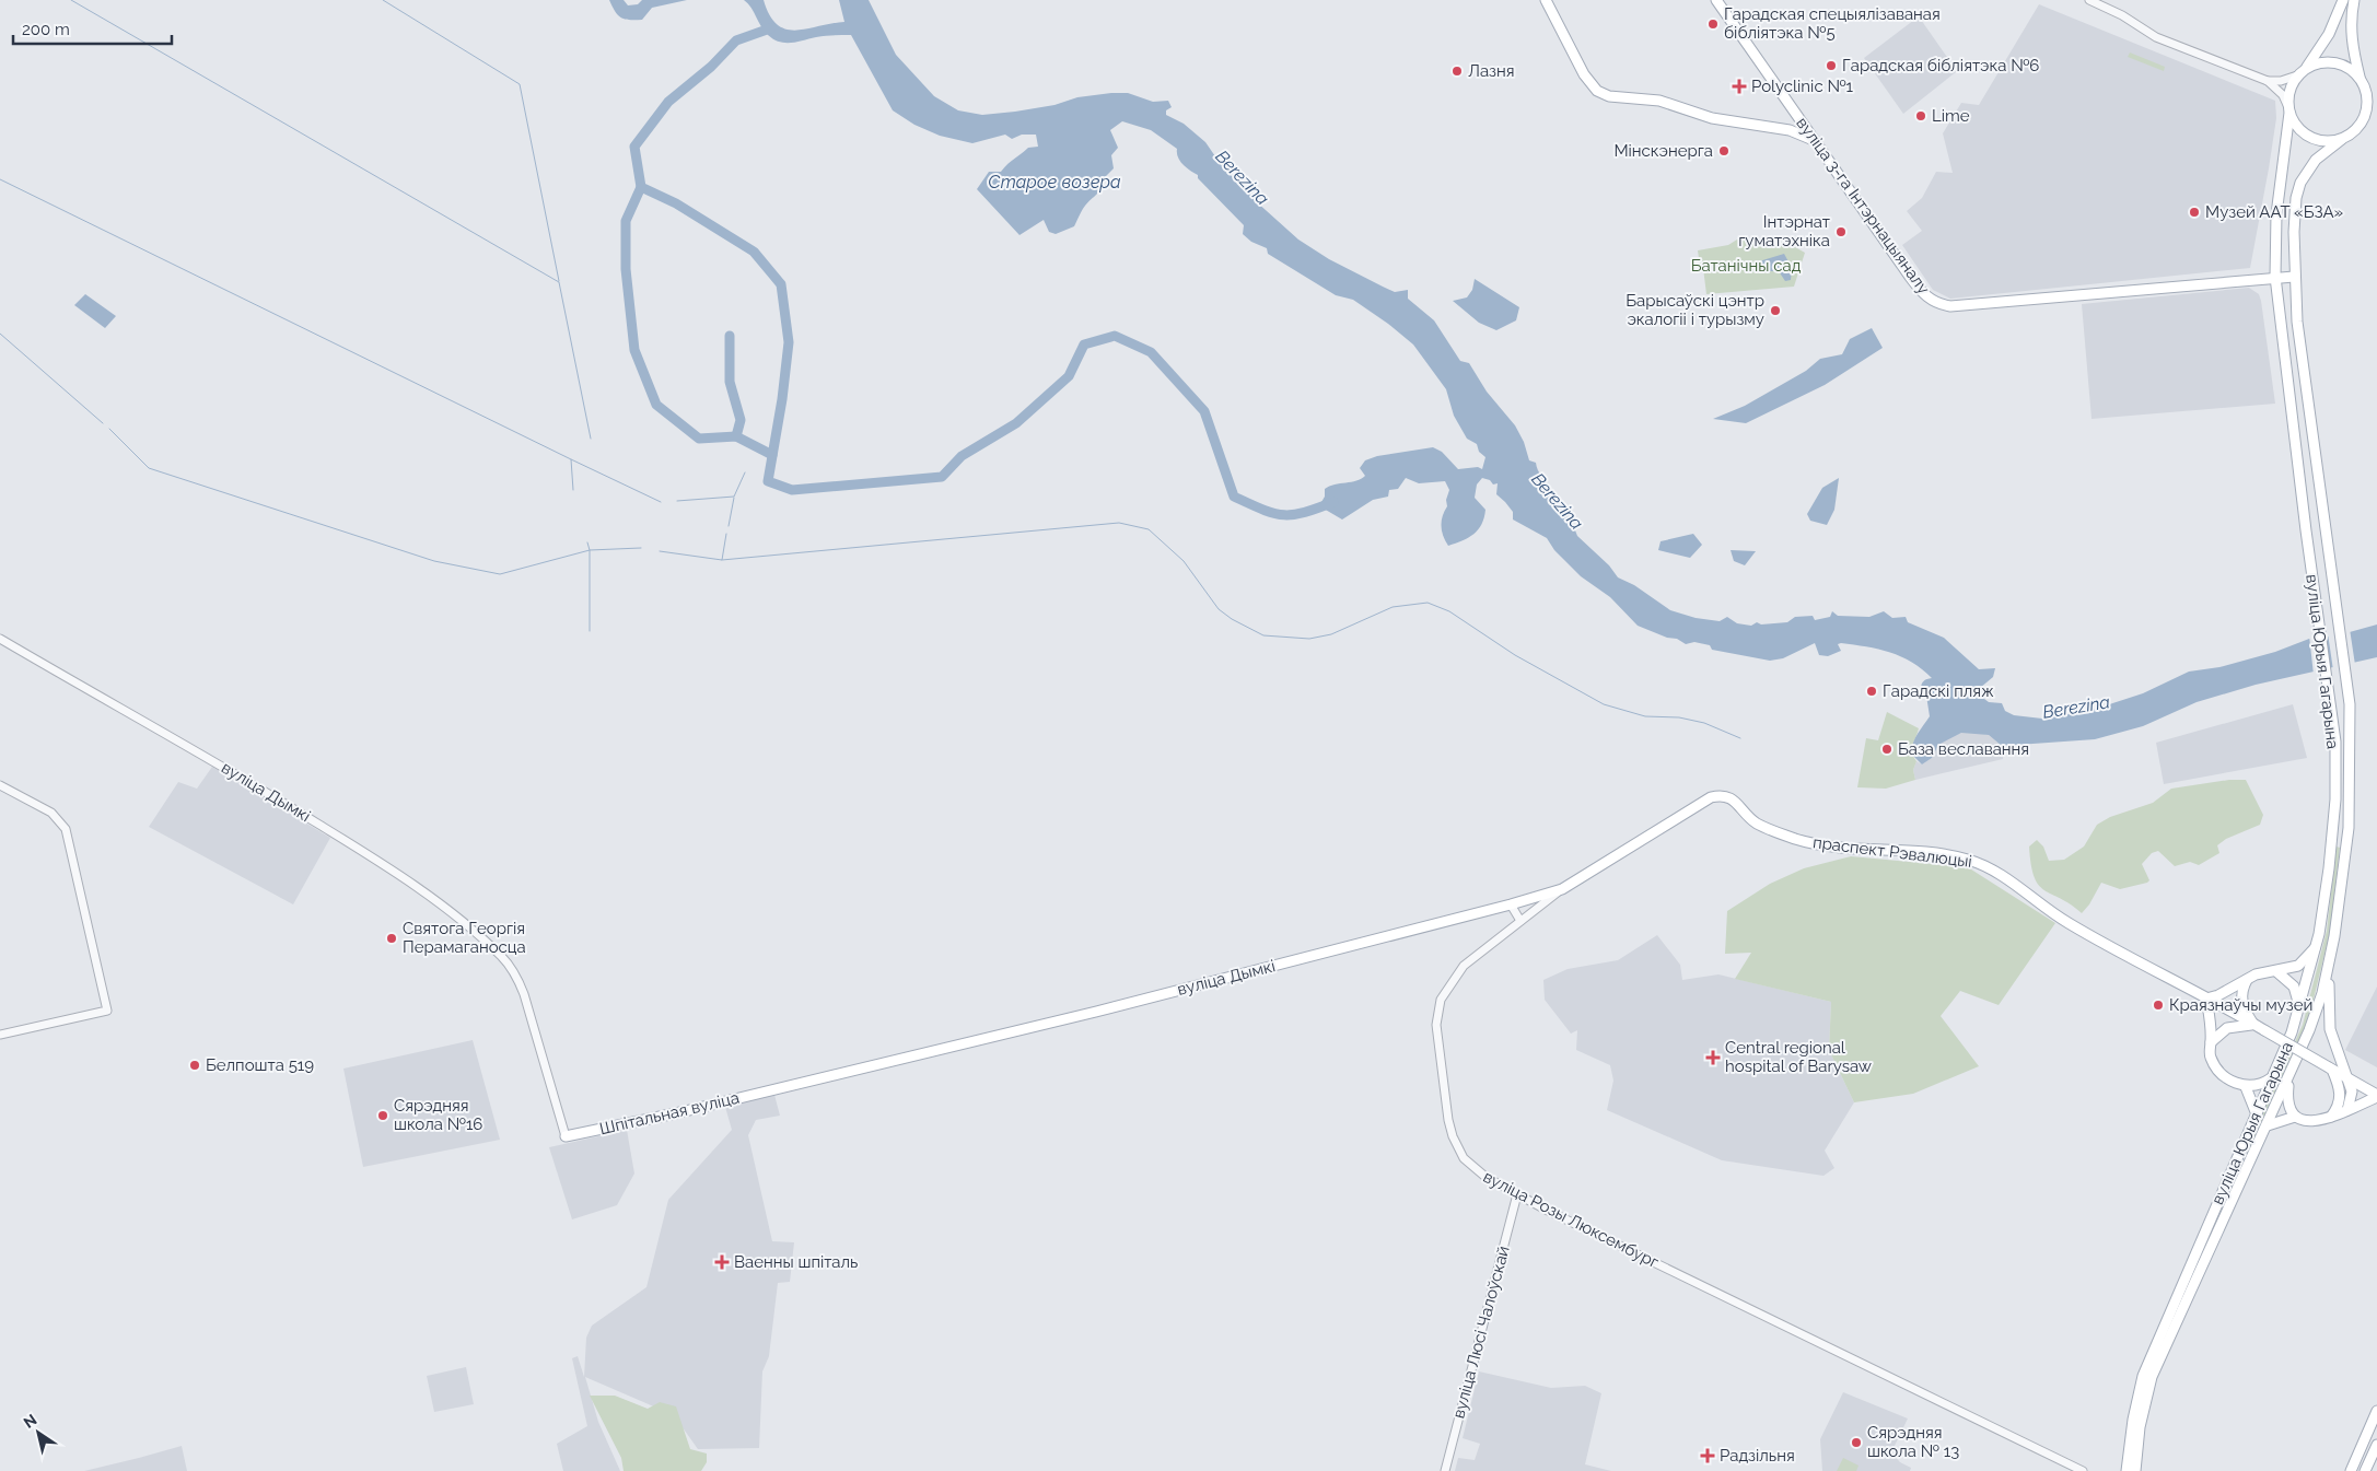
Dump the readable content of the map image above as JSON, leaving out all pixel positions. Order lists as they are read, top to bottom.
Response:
{
  "streets": {
    "main road": [
      "вуліца 3-га Інтэрнацыяналу",
      "вуліца Юрыя Гагарына",
      "вуліца Дымкі",
      "праспект Рэвалюцыі",
      "Шпітальная вуліца",
      "вуліца Розы Люксембург"
    ],
    "street": ["вуліца Люсі Чалоўскай"]
  },
  "crossings": [
    ["вуліца 3-га Інтэрнацыяналу", "вуліца Юрыя Гагарына"],
    ["вуліца Дымкі", "Шпітальная вуліца"],
    ["вуліца Дымкі", "вуліца Розы Люксембург"],
    ["праспект Рэвалюцыі", "вуліца Розы Люксембург"],
    ["вуліца Розы Люксембург", "вуліца Люсі Чалоўскай"]
  ],
  "water": ["Berezina", "Старое возера"],
  "parks": ["Батанічны сад"],
  "places": {
    "other": [
      "Гарадская спецыялізаваная бібліятэка №5",
      "Гарадская бібліятэка №6",
      "Лазня",
      "Lime",
      "Мінскэнерга",
      "Музей ААТ «БЗА»",
      "Інтэрнат гуматэхніка",
      "Барысаўскі цэнтр экалогіі і турызму",
      "Гарадскі пляж",
      "База веславання",
      "Святога Георгія Перамаганосца",
      "Краязнаўчы музей",
      "Белпошта 519",
      "Сярэдняя школа №16",
      "Сярэдняя школа № 13"
    ],
    "health": [
      "Polyclinic №1",
      "Central regional hospital of Barysaw",
      "Ваенны шпіталь",
      "Радзільня"
    ]
  },
  "scale_bar": "200 m",
  "north": "top left"
}
